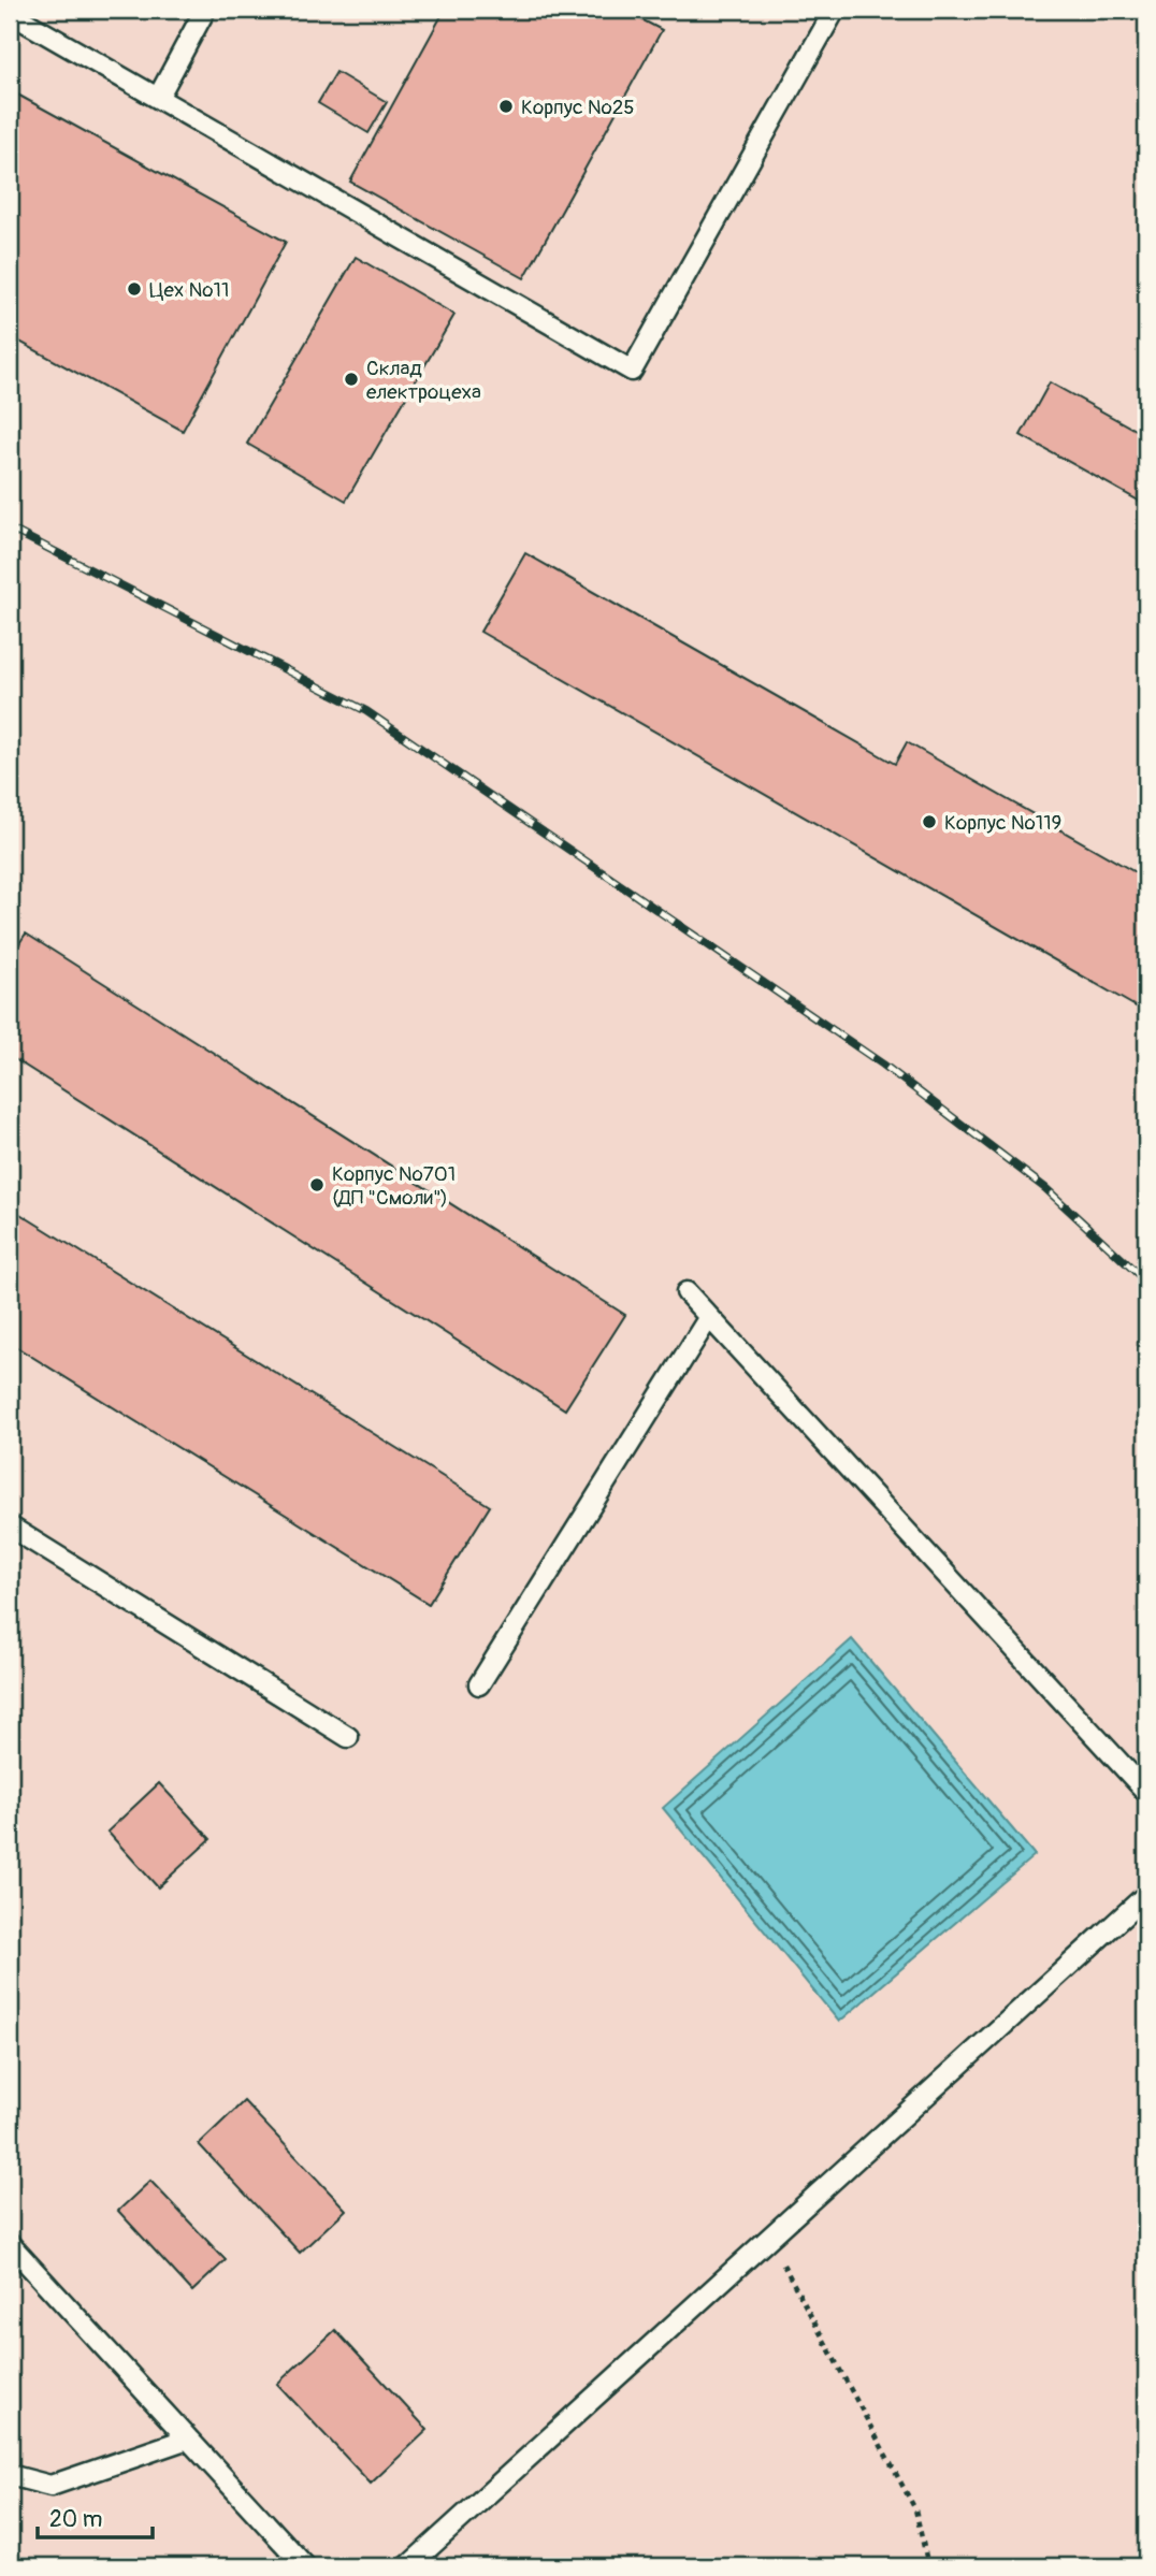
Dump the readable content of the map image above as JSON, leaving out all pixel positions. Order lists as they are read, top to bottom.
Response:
{
  "places": [
    "Корпус №25",
    "Цех №11",
    "Склад електроцеха",
    "Корпус №119",
    "Корпус №701 (ДП \"Смоли\")"
  ],
  "scale_bar": "20 m"
}
